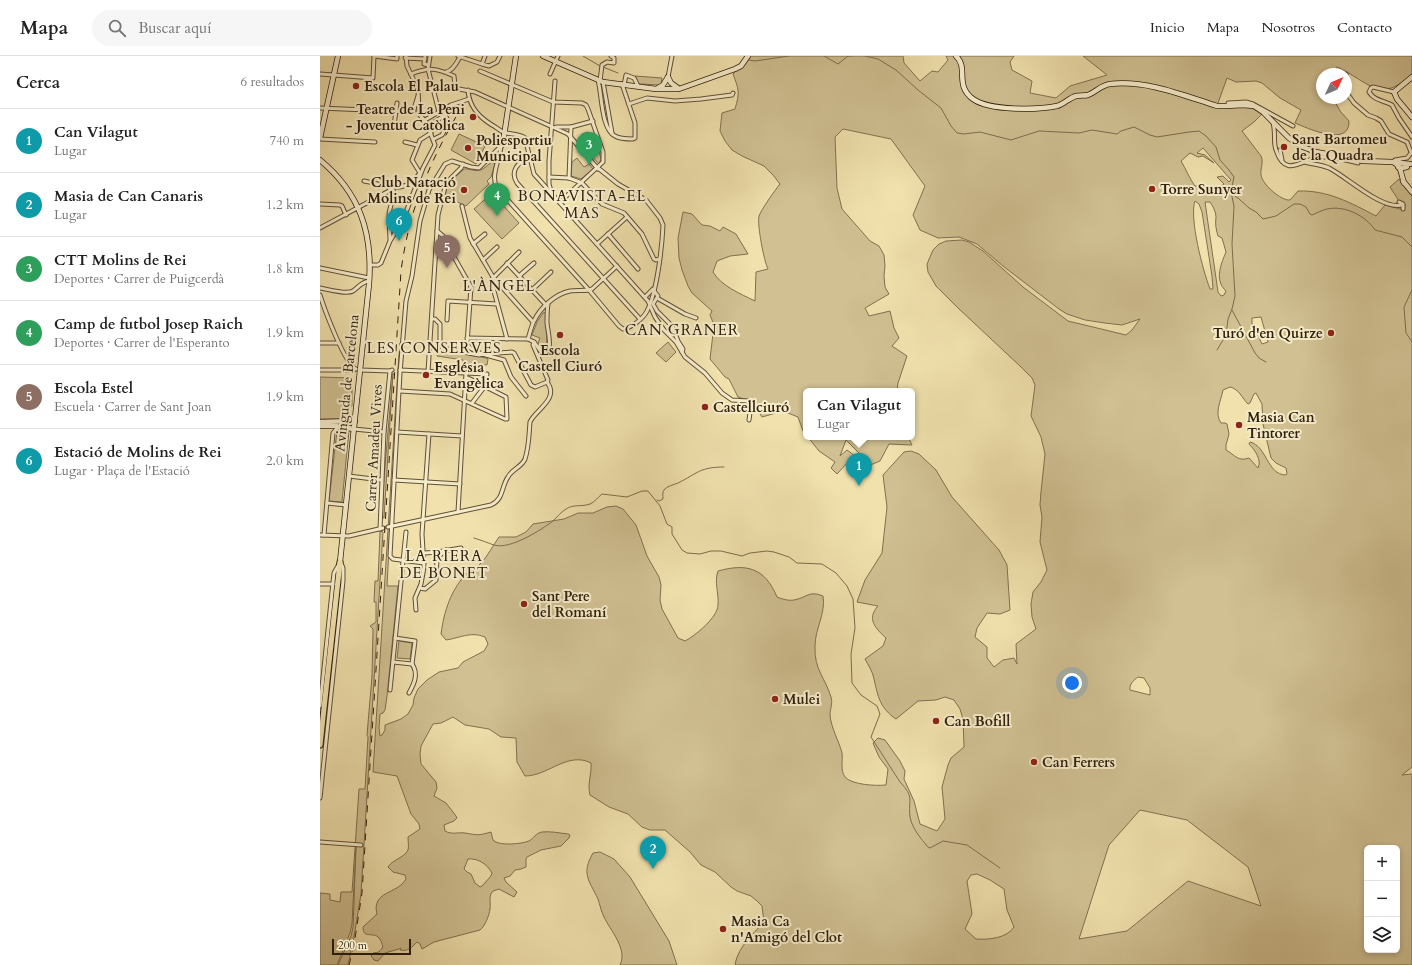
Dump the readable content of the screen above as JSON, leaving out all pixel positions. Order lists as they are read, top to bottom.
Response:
{
  "streets": {
    "main road": ["Avinguda de Barcelona"],
    "street": ["Carrer Amadeu Vives"]
  },
  "crossings": [
    ["Avinguda de Barcelona", "Carrer Amadeu Vives"]
  ],
  "districts": [
    "BONAVISTA-EL MAS",
    "L'ÀNGEL",
    "CAN GRANER",
    "LES CONSERVES",
    "LA RIERA DE BONET"
  ],
  "places": [
    "Escola El Palau",
    "Teatre de La Peni - Joventut Catòlica",
    "Sant Bartomeu de la Quadra",
    "Poliesportiu Municipal",
    "Torre Sunyer",
    "Club Natació Molins de Rei",
    "Turó d'en Quirze",
    "Escola Castell Ciuró",
    "Església Evangèlica",
    "Castellciuró",
    "Masia Can Tintorer",
    "Sant Pere del Romaní",
    "Mulei",
    "Can Bofill",
    "Can Ferrers",
    "Masia Ca n'Amigó del Clot"
  ],
  "scale_bar": "200 m",
  "north": "top right",
  "page": {
    "header": "Mapa",
    "search": "Buscar aquí",
    "nav": [
      "Inicio",
      "Mapa",
      "Nosotros",
      "Contacto"
    ],
    "heading": ["Cerca", "6 resultados"],
    "list": [
      {
        "mark": "1",
        "name": "Can Vilagut",
        "note": "Lugar",
        "value": "740 m"
      },
      {
        "mark": "2",
        "name": "Masia de Can Canaris",
        "note": "Lugar",
        "value": "1.2 km"
      },
      {
        "mark": "3",
        "name": "CTT Molins de Rei",
        "note": "Deportes · Carrer de Puigcerdà",
        "value": "1.8 km"
      },
      {
        "mark": "4",
        "name": "Camp de futbol Josep Raich",
        "note": "Deportes · Carrer de l'Esperanto",
        "value": "1.9 km"
      },
      {
        "mark": "5",
        "name": "Escola Estel",
        "note": "Escuela · Carrer de Sant Joan",
        "value": "1.9 km"
      },
      {
        "mark": "6",
        "name": "Estació de Molins de Rei",
        "note": "Lugar · Plaça de l'Estació",
        "value": "2.0 km"
      }
    ],
    "pins": [
      "3",
      "4",
      "6",
      "5",
      "1",
      "2"
    ],
    "popup": ["Can Vilagut", "Lugar"],
    "map_buttons": ["+", "−"],
    "scale": "200 m"
  }
}
